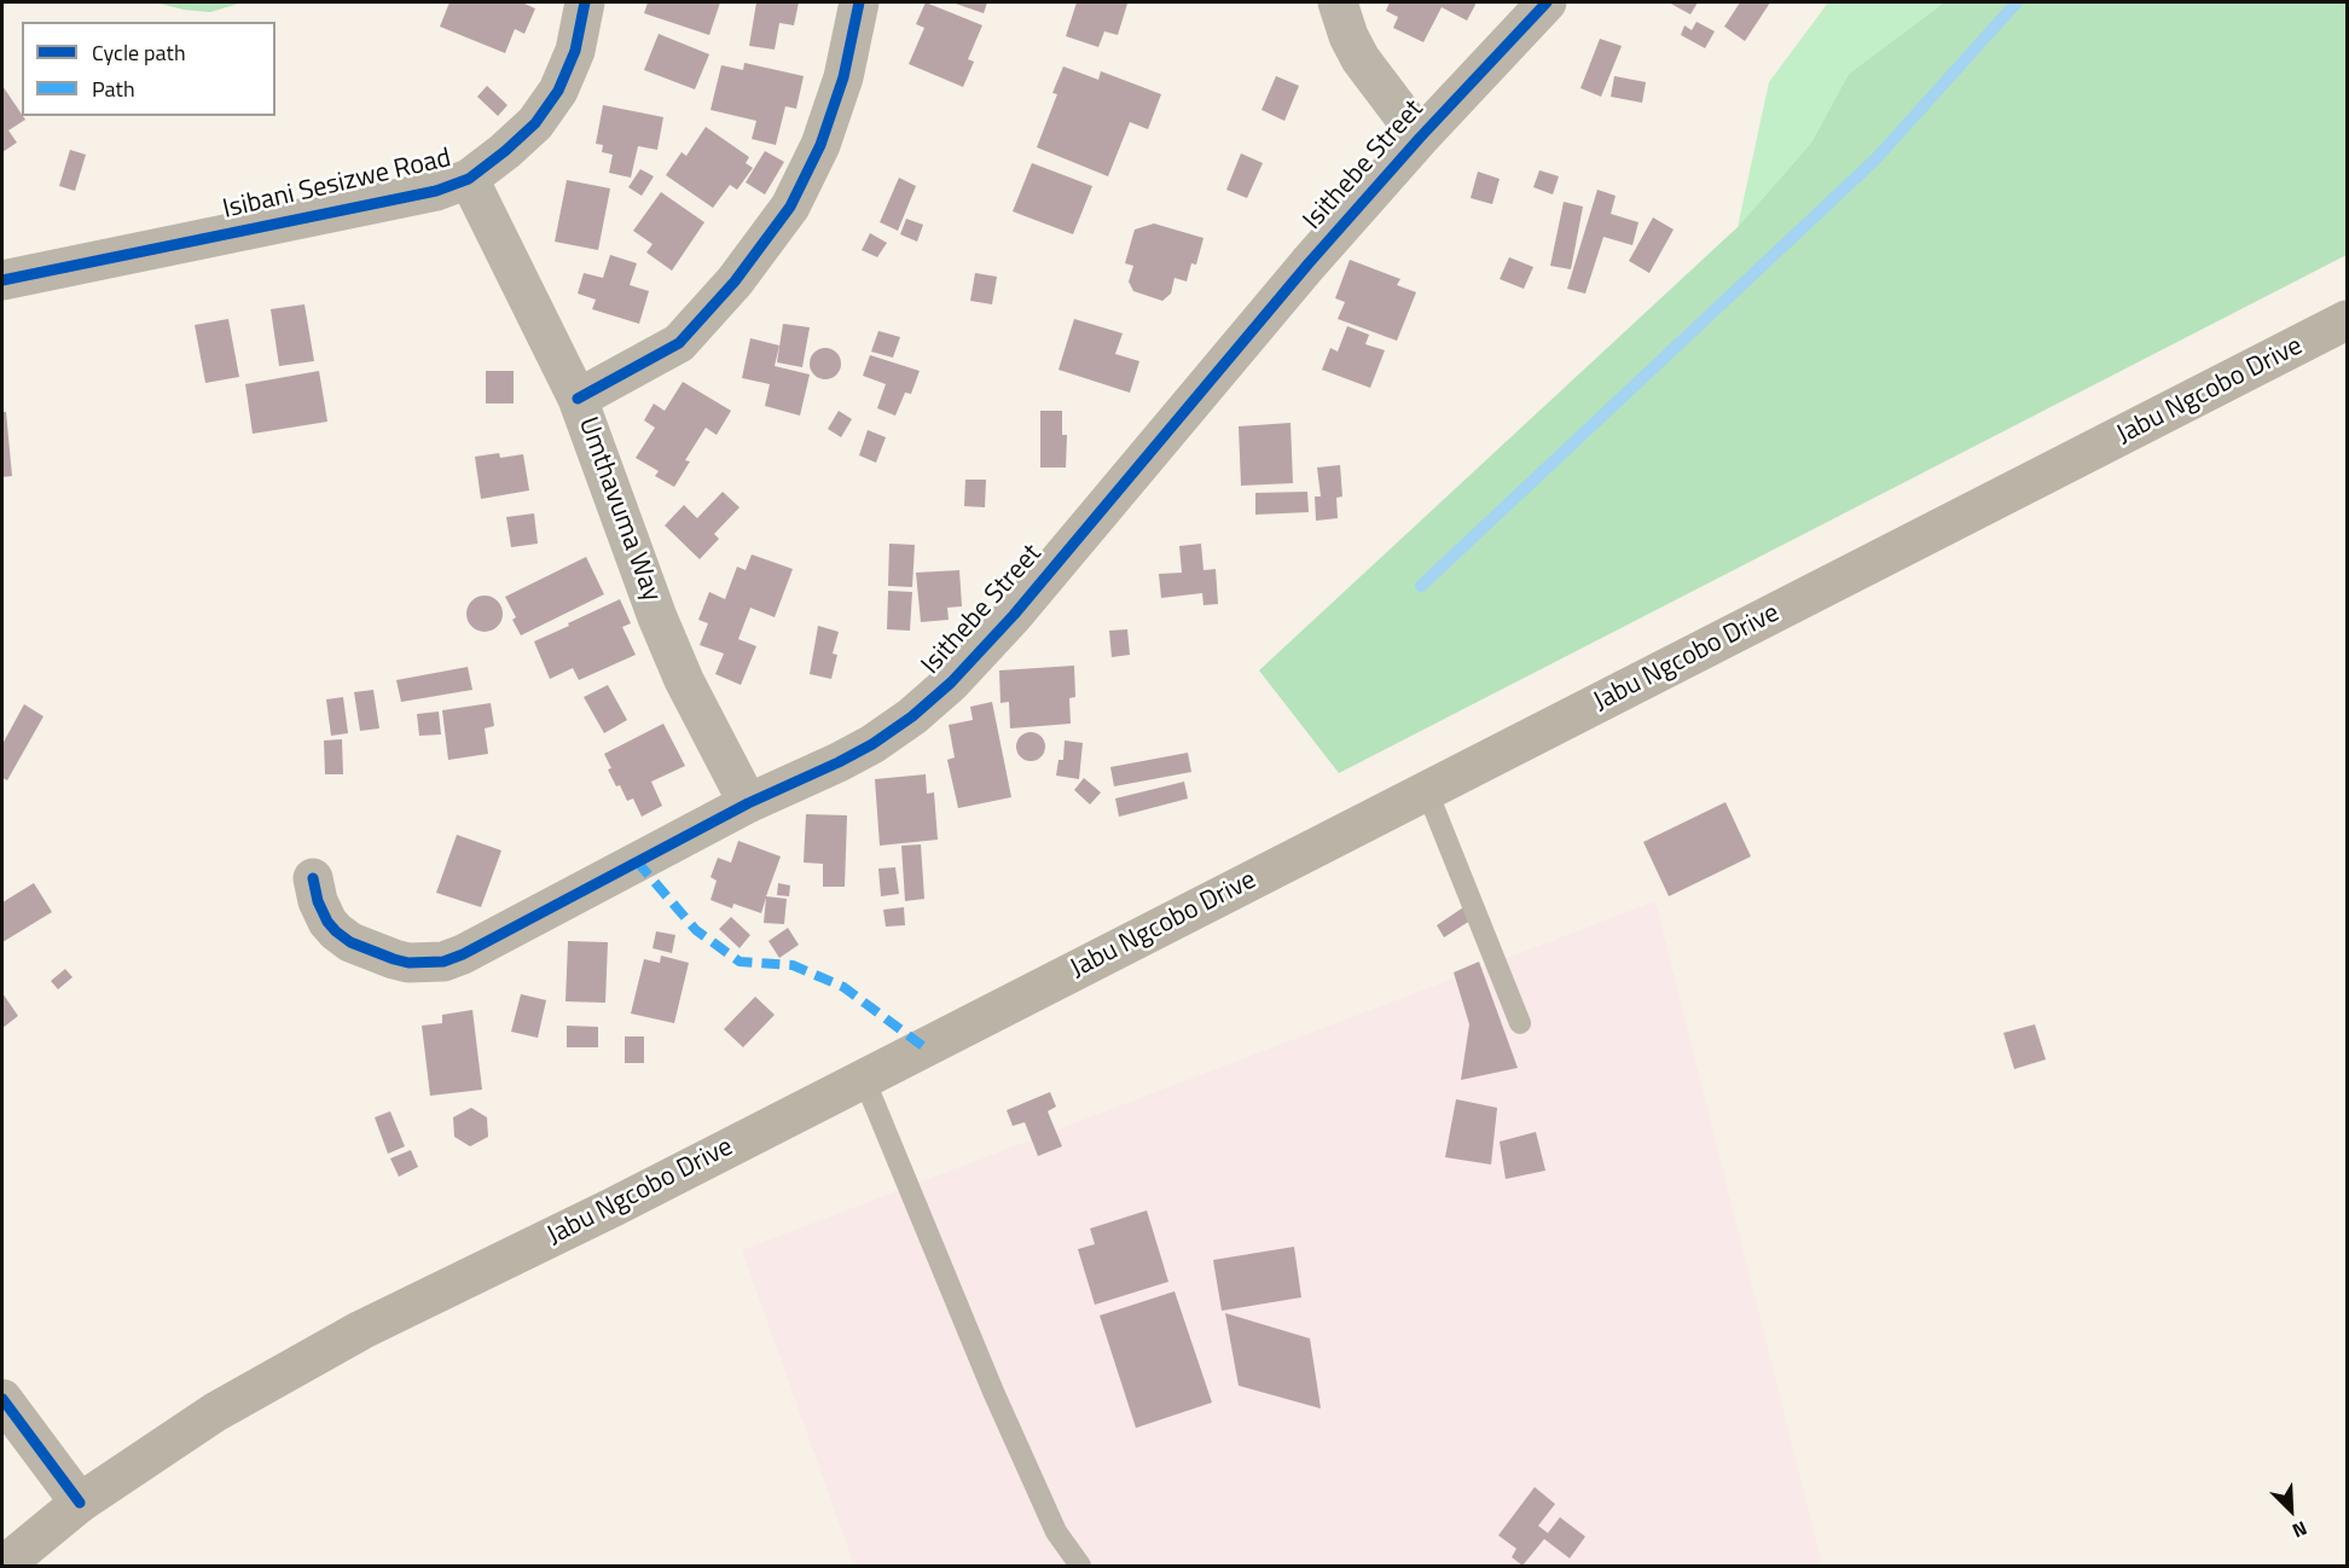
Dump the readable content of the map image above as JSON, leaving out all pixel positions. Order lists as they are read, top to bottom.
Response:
{
  "streets": {
    "main road": ["Jabu Ngcobo Drive"],
    "street": ["Isithebe Street", "Isibani Sesizwe Road", "Umthavuma Way"]
  },
  "crossings": [
    ["Isithebe Street", "Umthavuma Way"],
    ["Isibani Sesizwe Road", "Umthavuma Way"]
  ],
  "legend": ["Cycle path", "Path"],
  "north": "bottom right"
}
